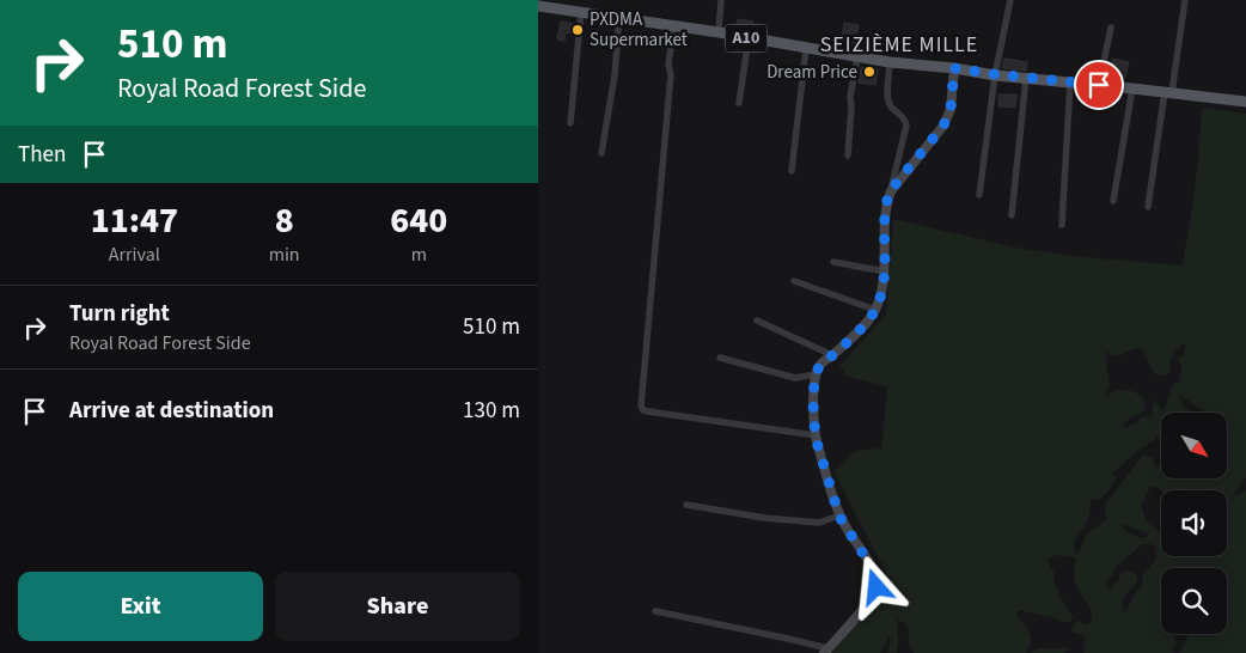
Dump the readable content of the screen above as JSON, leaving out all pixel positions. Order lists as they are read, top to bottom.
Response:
{
  "streets": {
    "main road": ["A10"]
  },
  "districts": ["SEIZIÈME MILLE"],
  "places": ["PXDMA Supermarket", "Dream Price"],
  "north": "bottom right",
  "page": {
    "turn": ["510 m", "Royal Road Forest Side"],
    "then": "Then",
    "eta": [
      "11:47",
      "Arrival",
      "8",
      "min",
      "640",
      "m"
    ],
    "list": [
      {
        "name": "Turn right",
        "note": "Royal Road Forest Side",
        "value": "510 m"
      },
      {
        "name": "Arrive at destination",
        "value": "130 m"
      }
    ],
    "buttons": ["Exit", "Share"]
  }
}
